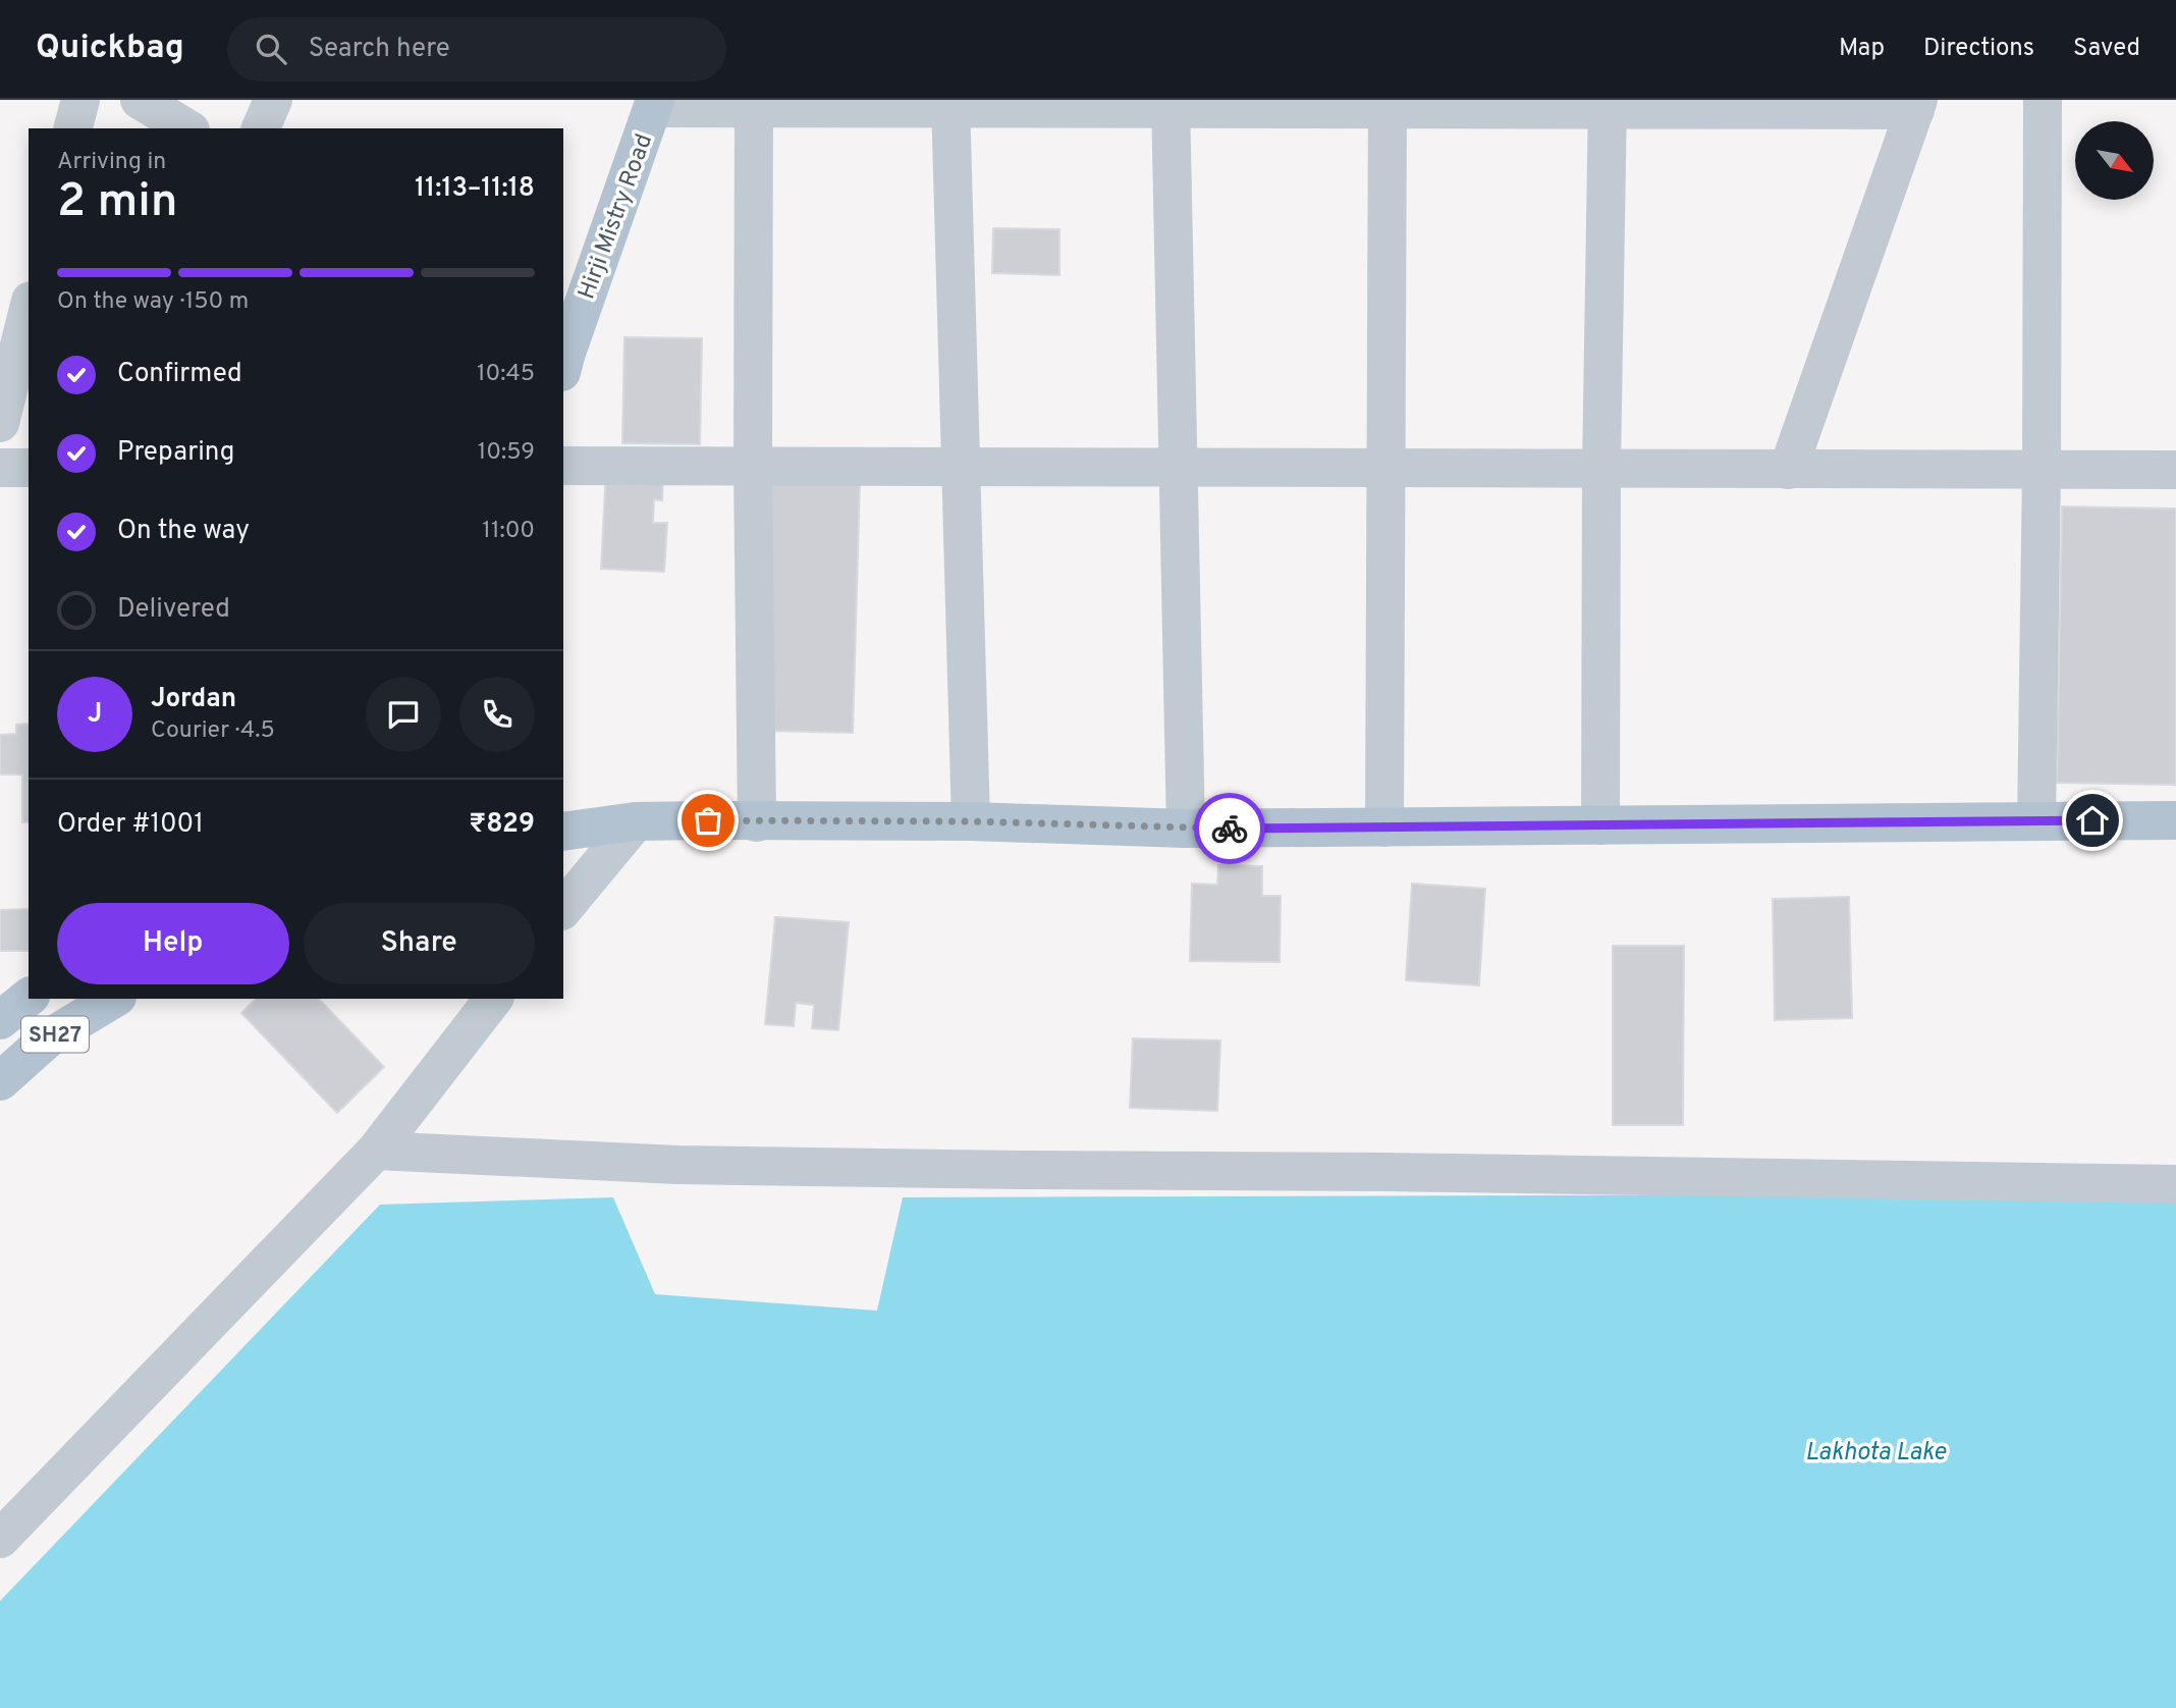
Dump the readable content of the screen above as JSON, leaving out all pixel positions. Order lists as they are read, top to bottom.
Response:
{
  "streets": {
    "main road": ["Hirji Mistry Road", "SH27"]
  },
  "water": ["Lakhota Lake"],
  "north": "bottom right",
  "page": {
    "header": "Quickbag",
    "search": "Search here",
    "nav": ["Map", "Directions", "Saved"],
    "heading": ["2 min", "Arriving in", "11:13–11:18"],
    "panel": [
      "Jordan",
      "Courier · 4.5",
      "Order #1001",
      "₹829"
    ],
    "bar": "On the way · 150 m",
    "list": [
      ["Confirmed", "10:45"],
      ["Preparing", "10:59"],
      ["On the way", "11:00"],
      "Delivered"
    ],
    "round": "J",
    "buttons": ["Help", "Share"]
  }
}
